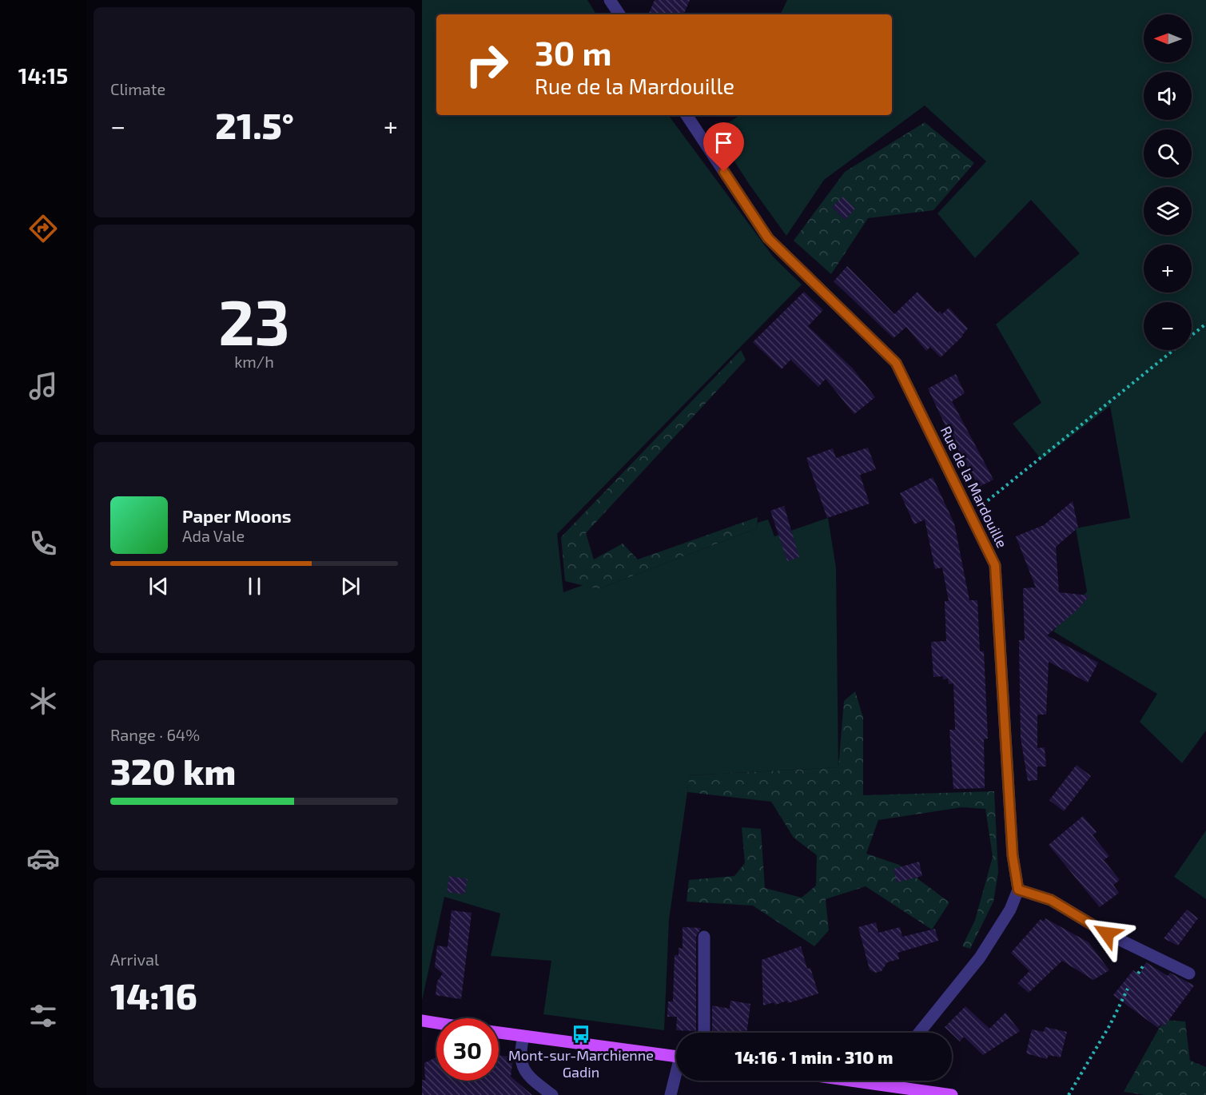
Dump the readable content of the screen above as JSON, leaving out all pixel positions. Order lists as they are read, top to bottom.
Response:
{
  "streets": {
    "street": ["Rue de la Mardouille"]
  },
  "places": {
    "bus stop": ["Mont-sur-Marchienne Gadin"]
  },
  "north": "left",
  "page": {
    "tabs": "14:15",
    "tile": [
      "Climate",
      ["23", "km/h"],
      ["Range · 64%", "320 km"],
      ["Arrival", "14:16"]
    ],
    "map_buttons": ["+", "−"],
    "turn": ["30 m", "Rue de la Mardouille"],
    "heat": ["−", "21.5°", "+"],
    "song": ["Paper Moons", "Ada Vale"],
    "limit": "30",
    "trip": "14:16 · 1 min · 310 m"
  }
}
